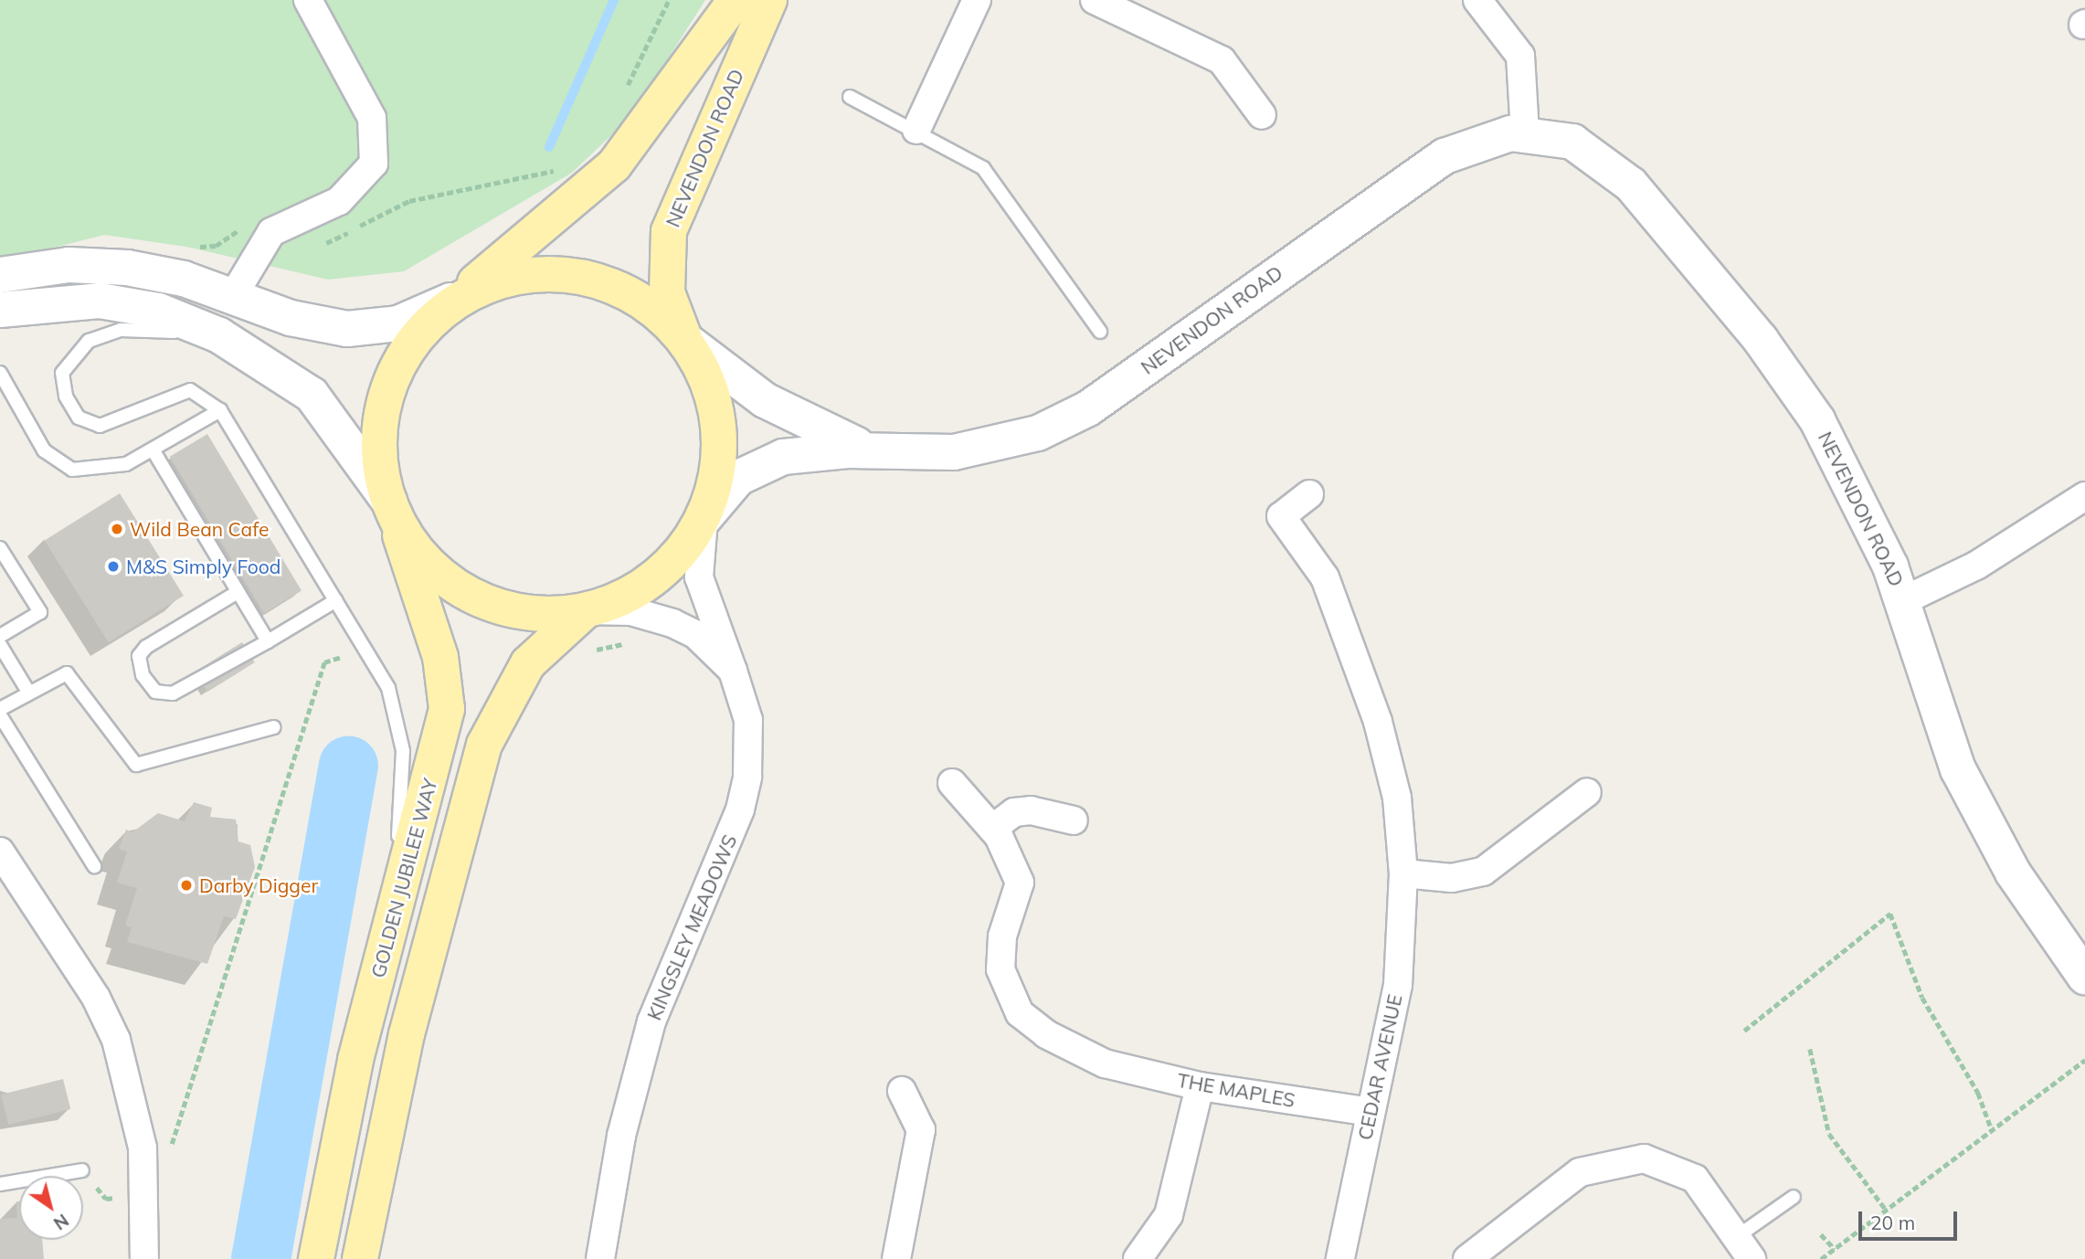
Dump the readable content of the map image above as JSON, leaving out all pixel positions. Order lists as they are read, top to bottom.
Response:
{
  "streets": {
    "main road": ["NEVENDON ROAD", "GOLDEN JUBILEE WAY"],
    "street": ["KINGSLEY MEADOWS", "CEDAR AVENUE", "THE MAPLES"]
  },
  "crossings": [
    ["NEVENDON ROAD", "KINGSLEY MEADOWS"],
    ["CEDAR AVENUE", "THE MAPLES"]
  ],
  "places": ["Wild Bean Cafe", "M&S Simply Food", "Darby Digger"],
  "scale_bar": "20 m",
  "north": "bottom right"
}
